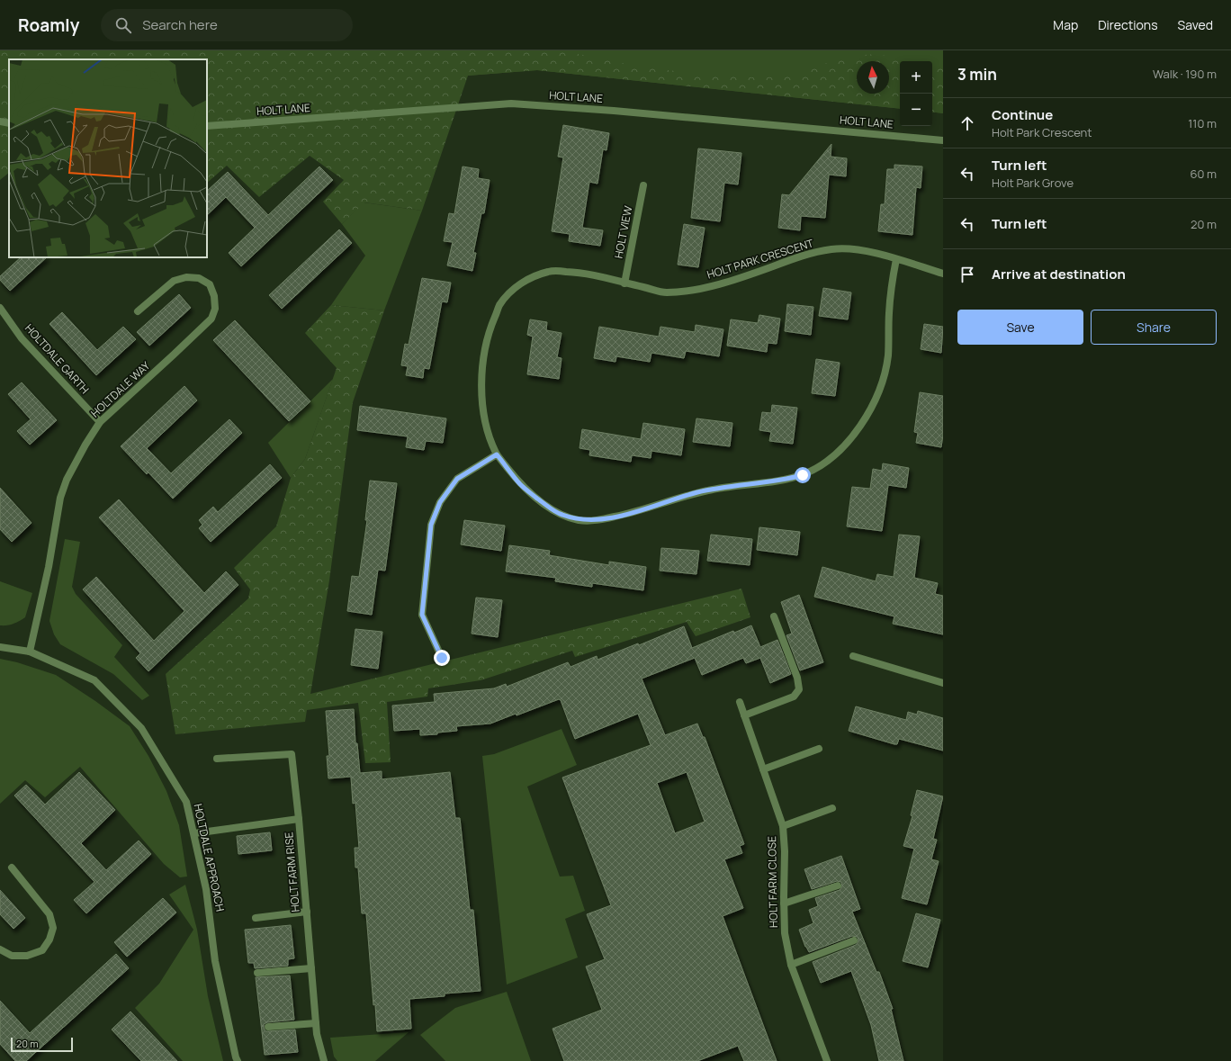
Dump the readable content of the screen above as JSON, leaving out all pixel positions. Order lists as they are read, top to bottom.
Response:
{
  "streets": {
    "street": [
      "HOLT LANE",
      "HOLT VIEW",
      "HOLT PARK CRESCENT",
      "HOLTDALE GARTH",
      "HOLTDALE WAY",
      "HOLTDALE APPROACH",
      "HOLT FARM RISE",
      "HOLT FARM CLOSE"
    ]
  },
  "crossings": [
    ["HOLT VIEW", "HOLT PARK CRESCENT"],
    ["HOLTDALE GARTH", "HOLTDALE WAY"],
    ["HOLTDALE WAY", "HOLTDALE APPROACH"]
  ],
  "scale_bar": "20 m",
  "north": "top",
  "page": {
    "header": "Roamly",
    "search": "Search here",
    "nav": ["Map", "Directions", "Saved"],
    "heading": ["3 min", "Walk · 190 m"],
    "map_buttons": ["+", "−"],
    "list": [
      ["Continue", "Holt Park Crescent", "110 m"],
      ["Turn left", "Holt Park Grove", "60 m"],
      ["Turn left", "20 m"],
      "Arrive at destination"
    ],
    "buttons": ["Save", "Share"],
    "scale": "20 m"
  }
}
